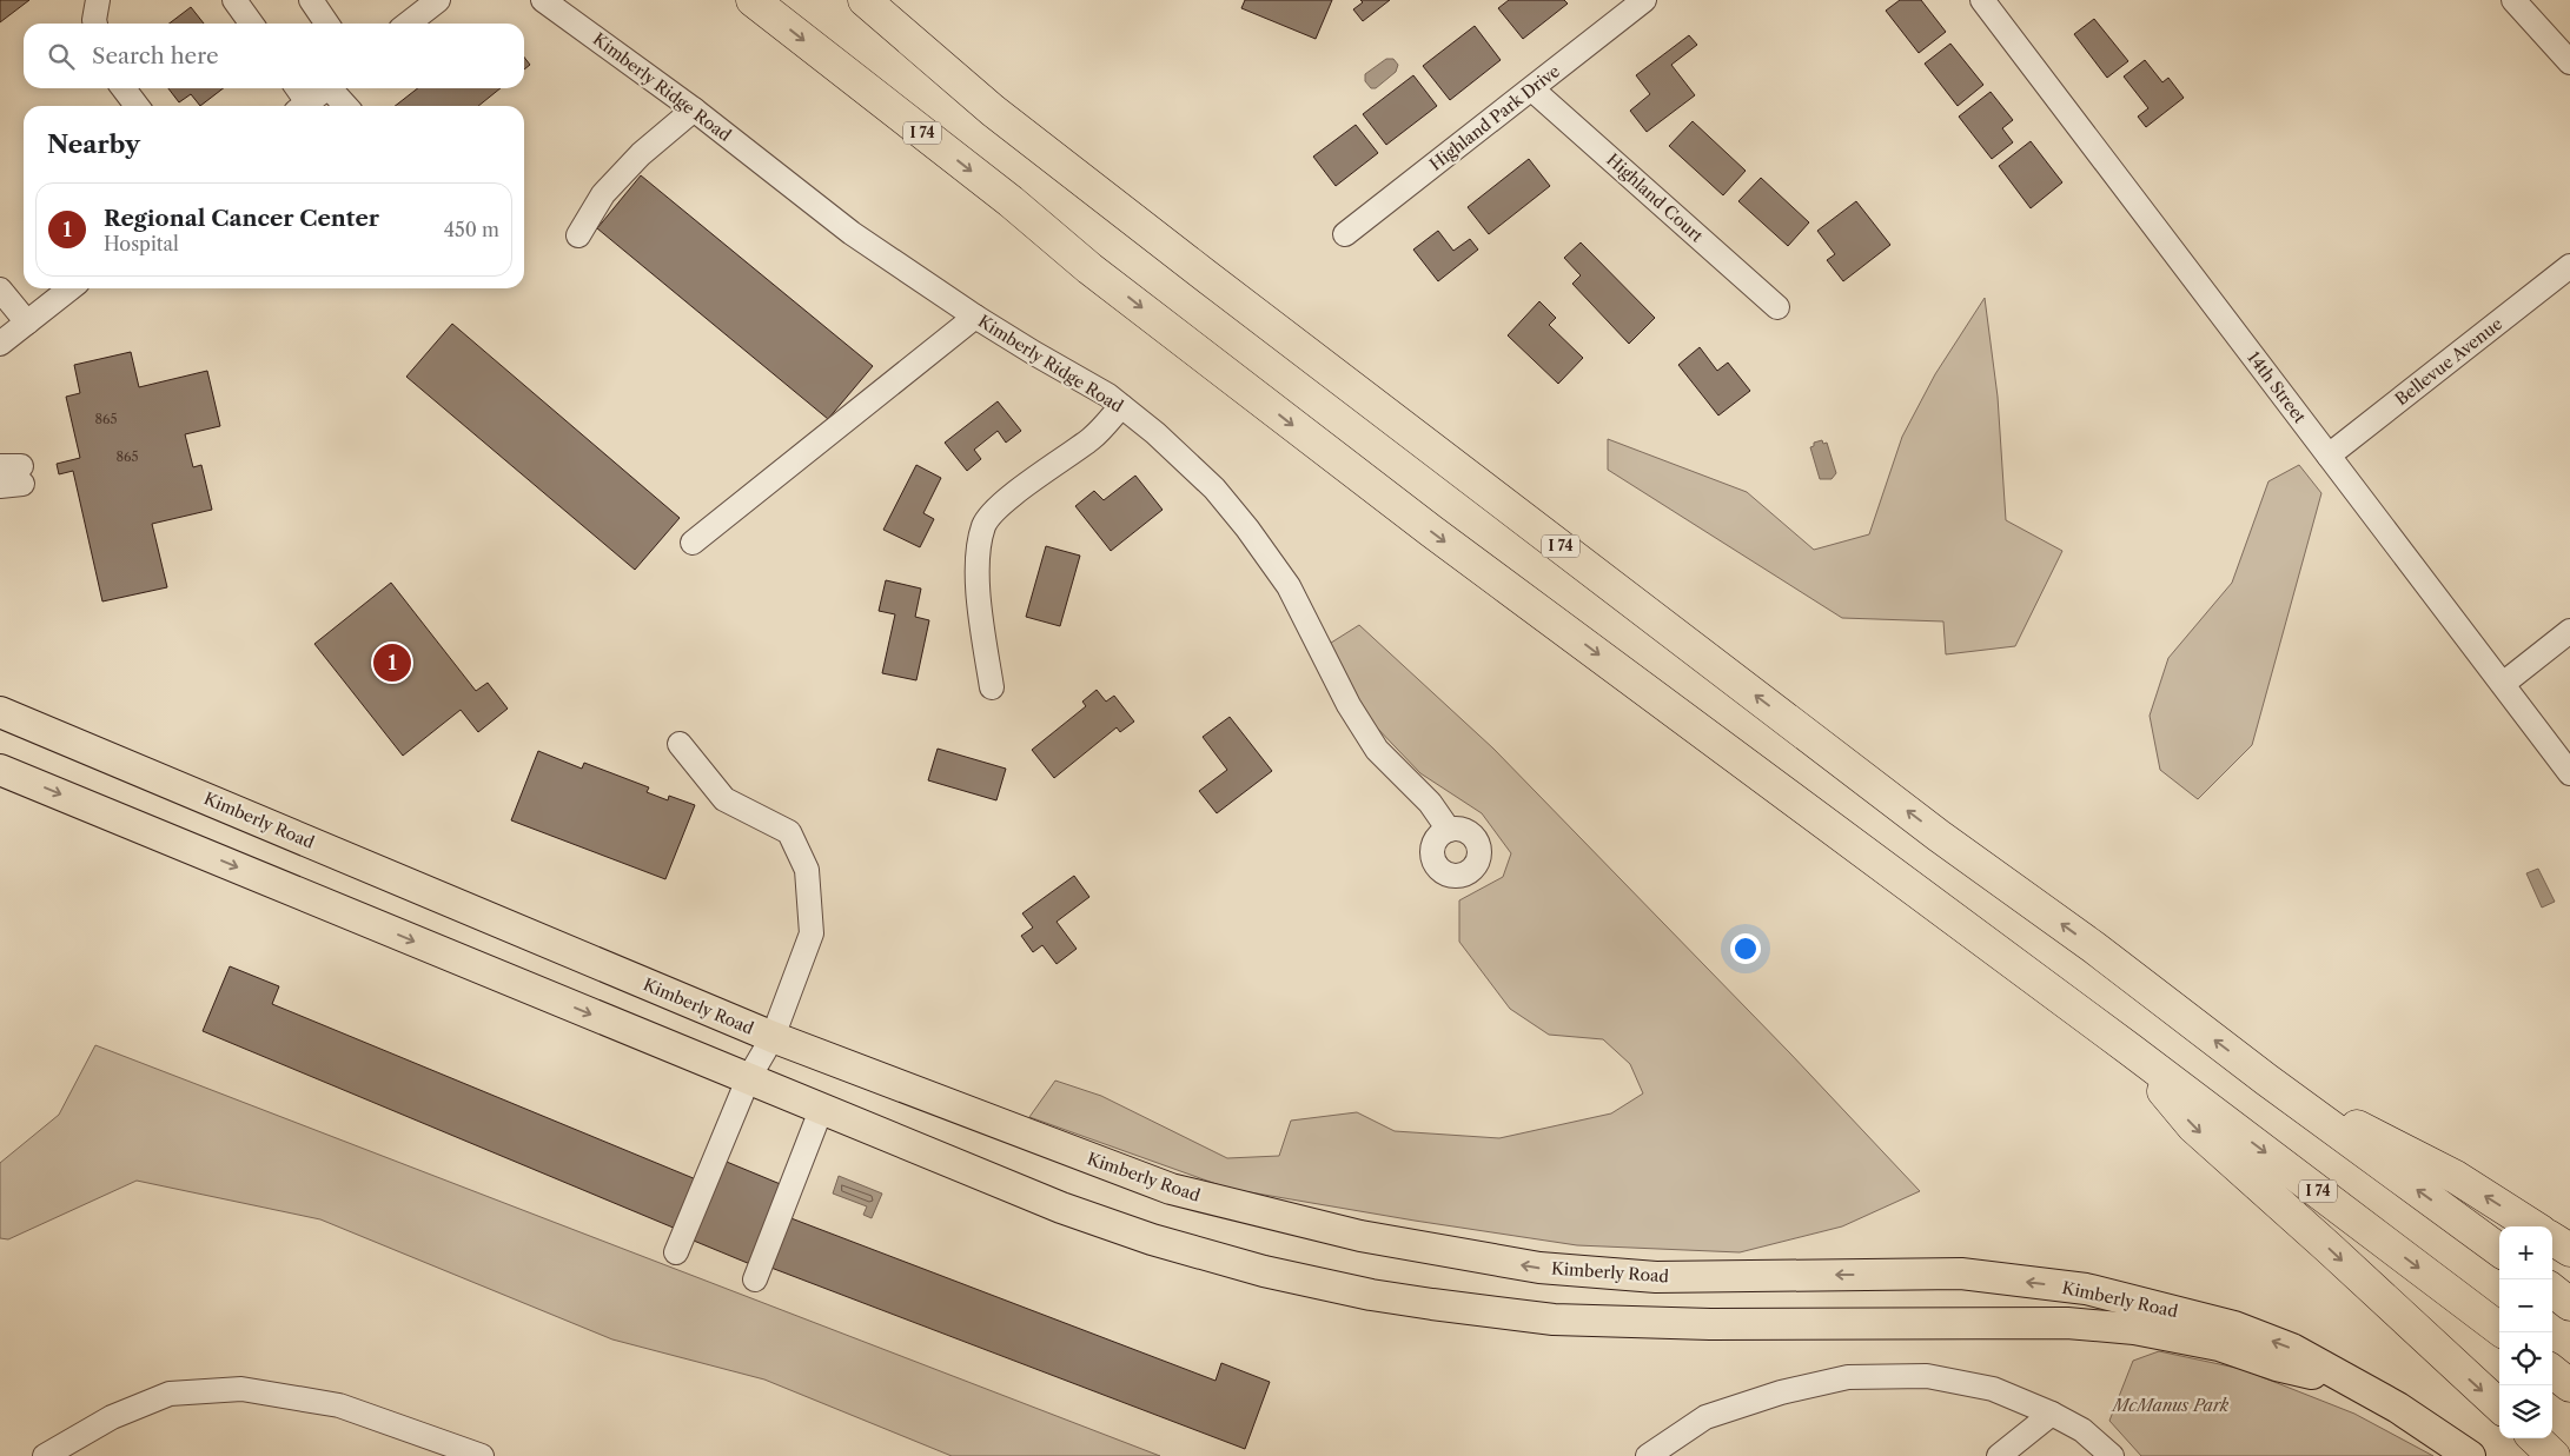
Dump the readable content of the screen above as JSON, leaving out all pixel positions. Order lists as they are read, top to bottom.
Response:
{
  "streets": {
    "highway": ["I 74"],
    "main road": ["Kimberly Road"],
    "street": [
      "Kimberly Ridge Road",
      "Highland Park Drive",
      "Highland Court",
      "Bellevue Avenue",
      "14th Street"
    ]
  },
  "crossings": [
    ["Highland Park Drive", "Highland Court"],
    ["Bellevue Avenue", "14th Street"]
  ],
  "parks": ["McManus Park"],
  "house_numbers": ["865", "865"],
  "page": {
    "search": "Search here",
    "heading": "Nearby",
    "list": [
      {
        "mark": "1",
        "name": "Regional Cancer Center",
        "note": "Hospital",
        "value": "450 m"
      }
    ],
    "pins": "1",
    "map_buttons": ["+", "−"]
  }
}
